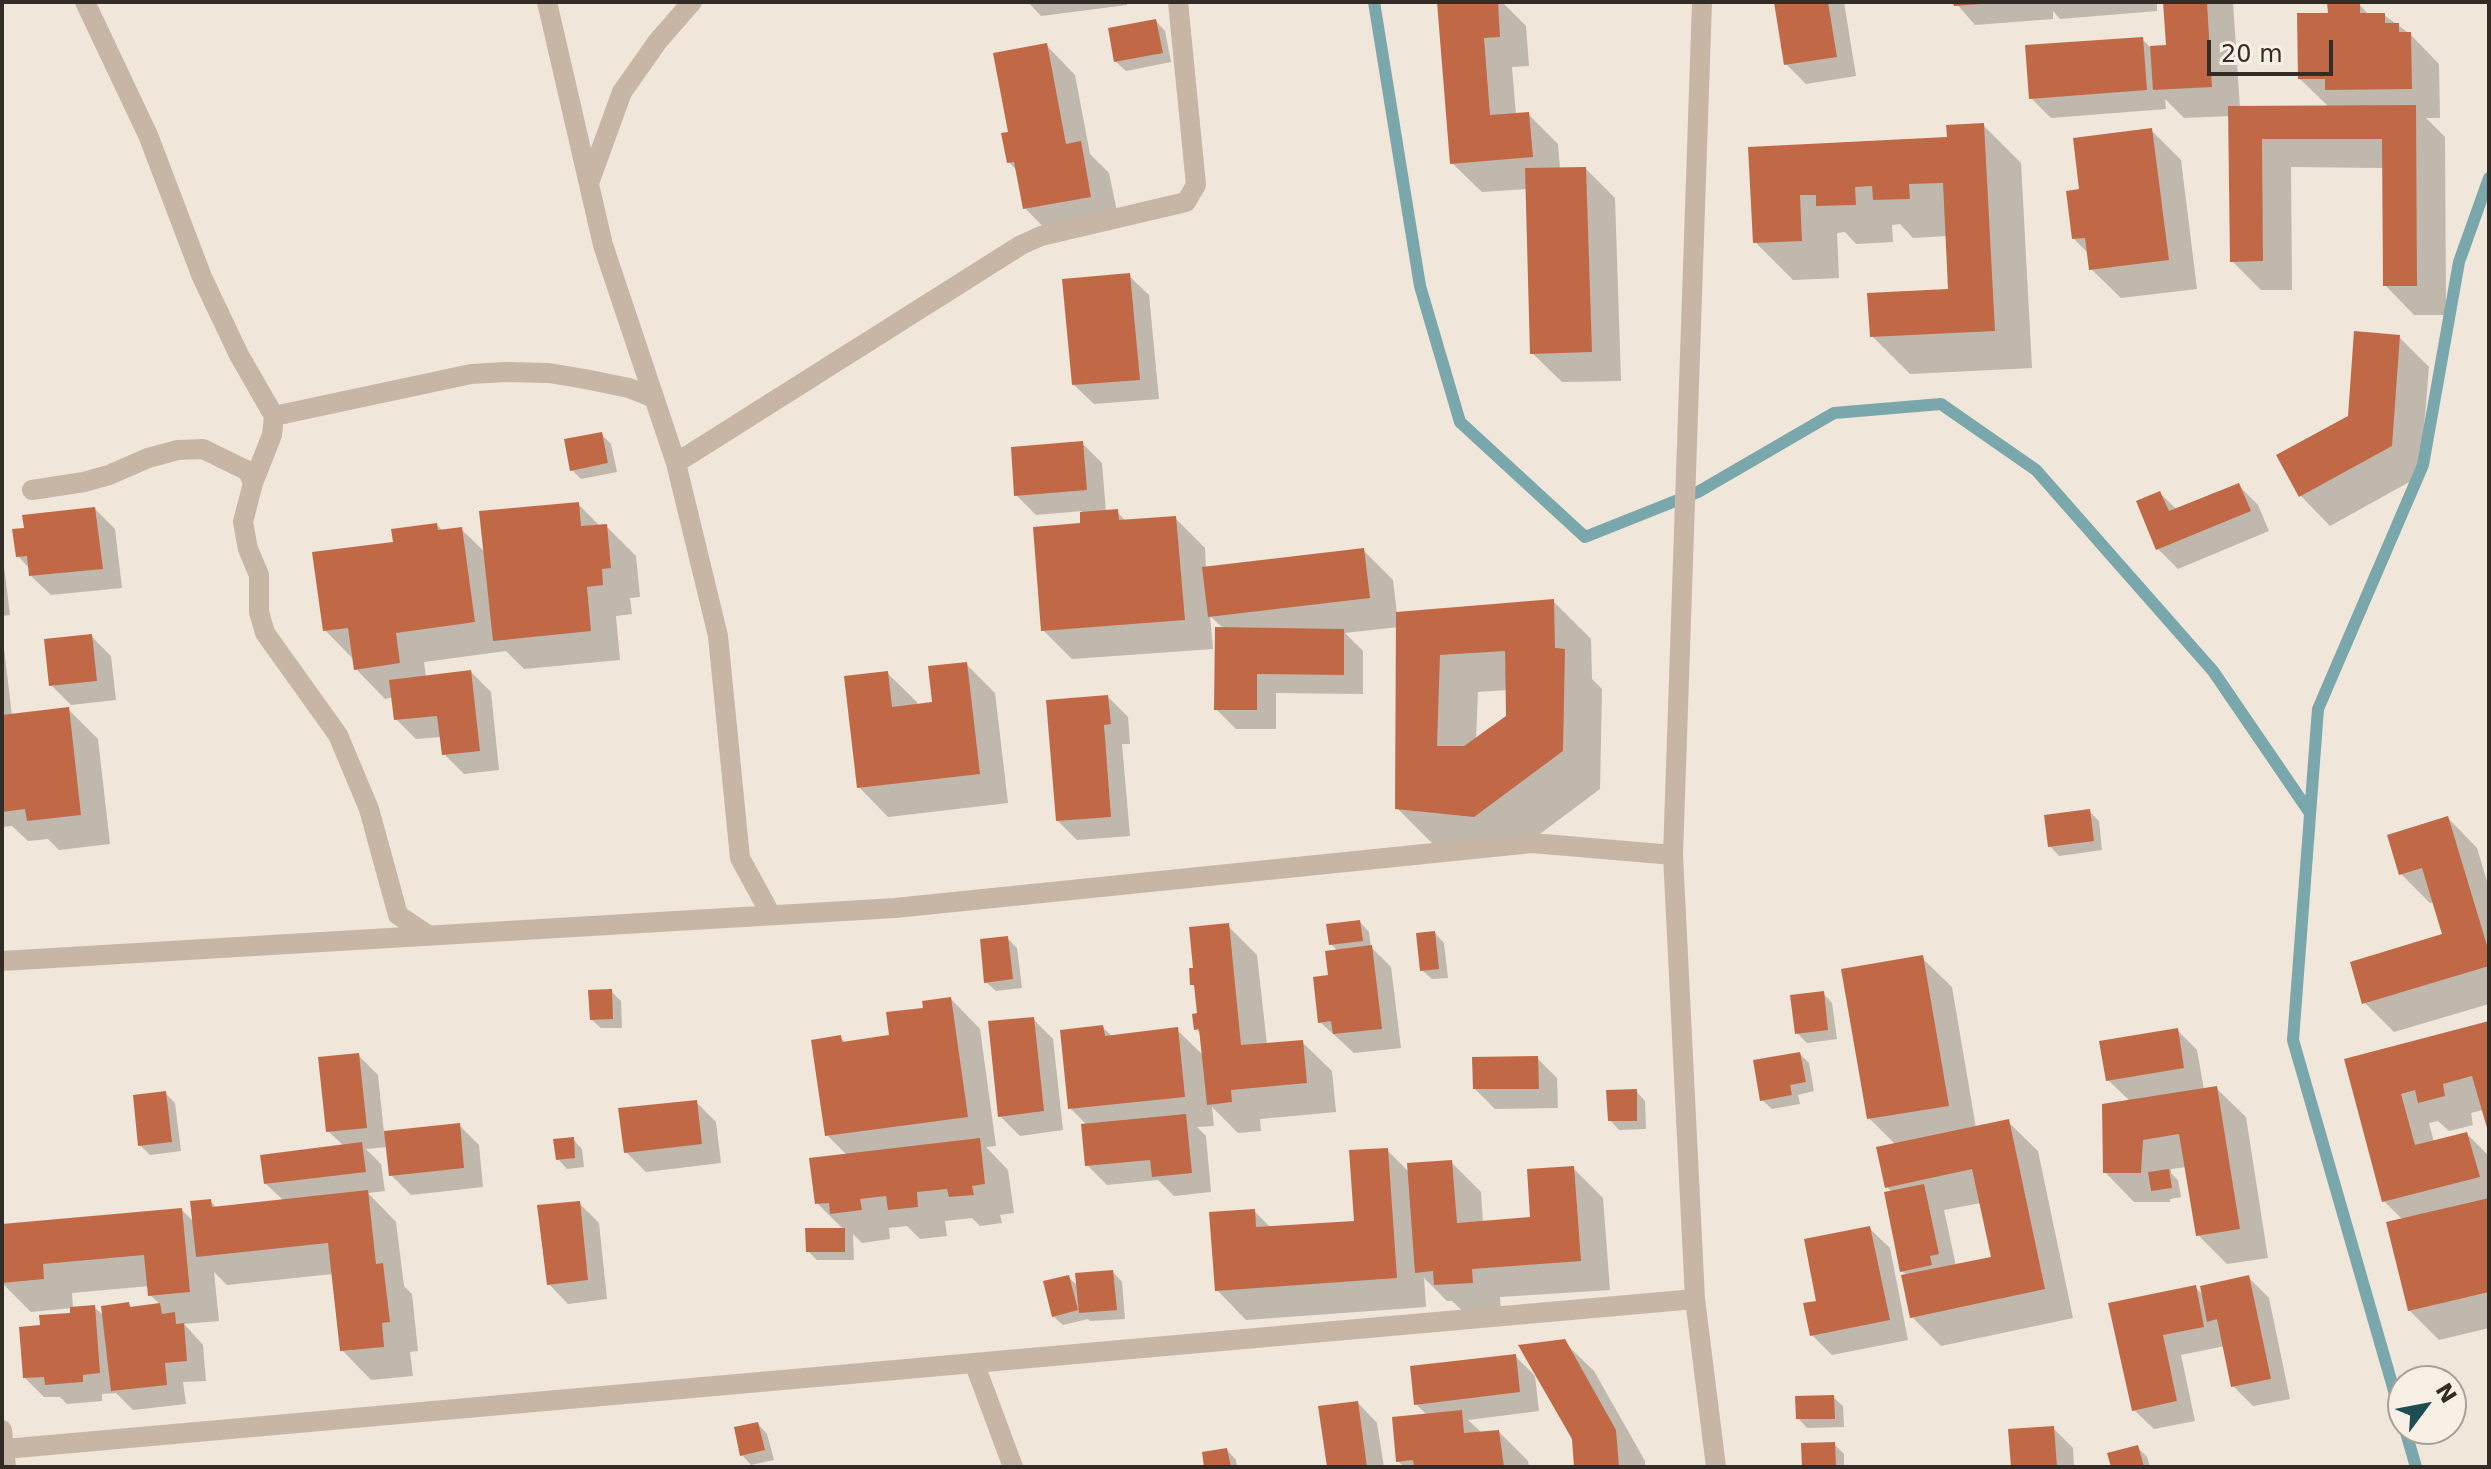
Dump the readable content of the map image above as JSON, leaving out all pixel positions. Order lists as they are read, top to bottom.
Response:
{
  "scale_bar": "20 m",
  "north": "top right"
}
